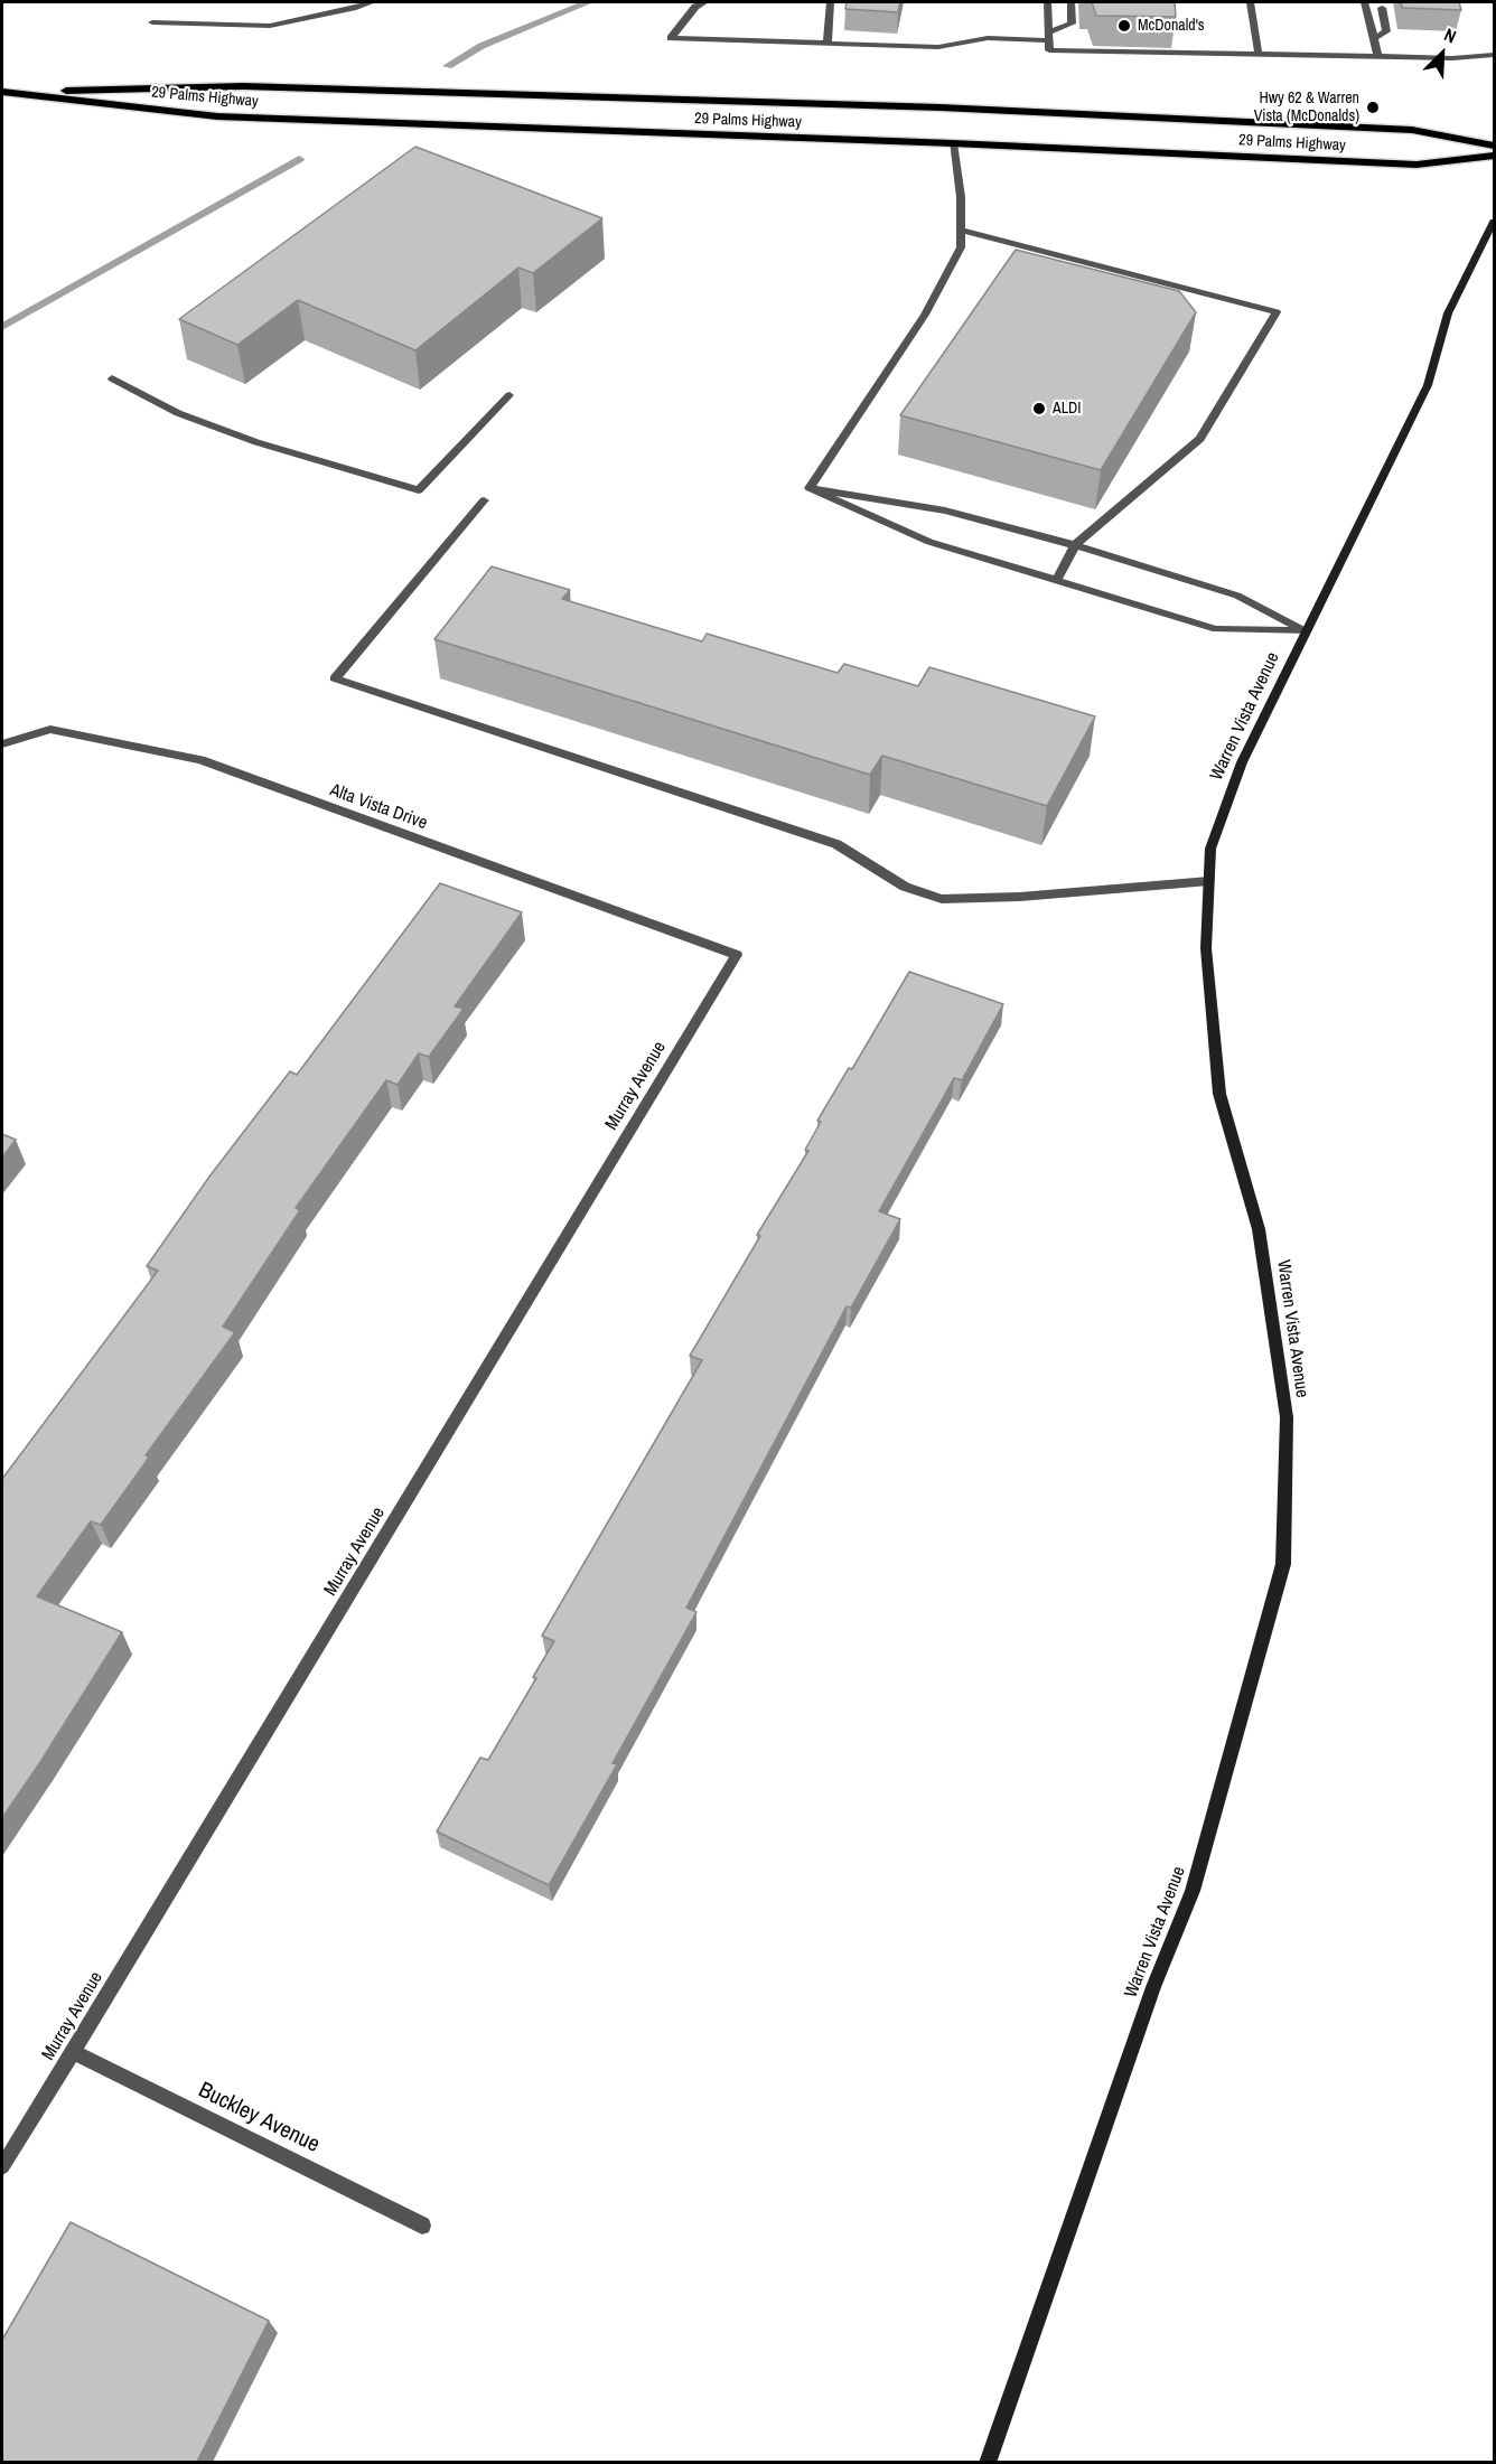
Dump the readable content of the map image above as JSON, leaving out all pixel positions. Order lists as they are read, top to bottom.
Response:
{
  "streets": {
    "main road": ["29 Palms Highway"],
    "street": [
      "Warren Vista Avenue",
      "Alta Vista Drive",
      "Murray Avenue",
      "Buckley Avenue"
    ]
  },
  "crossings": [
    ["Alta Vista Drive", "Murray Avenue"],
    ["Murray Avenue", "Buckley Avenue"]
  ],
  "places": ["McDonald's", "Hwy 62 & Warren Vista (McDonalds)", "ALDI"],
  "north": "top right"
}
